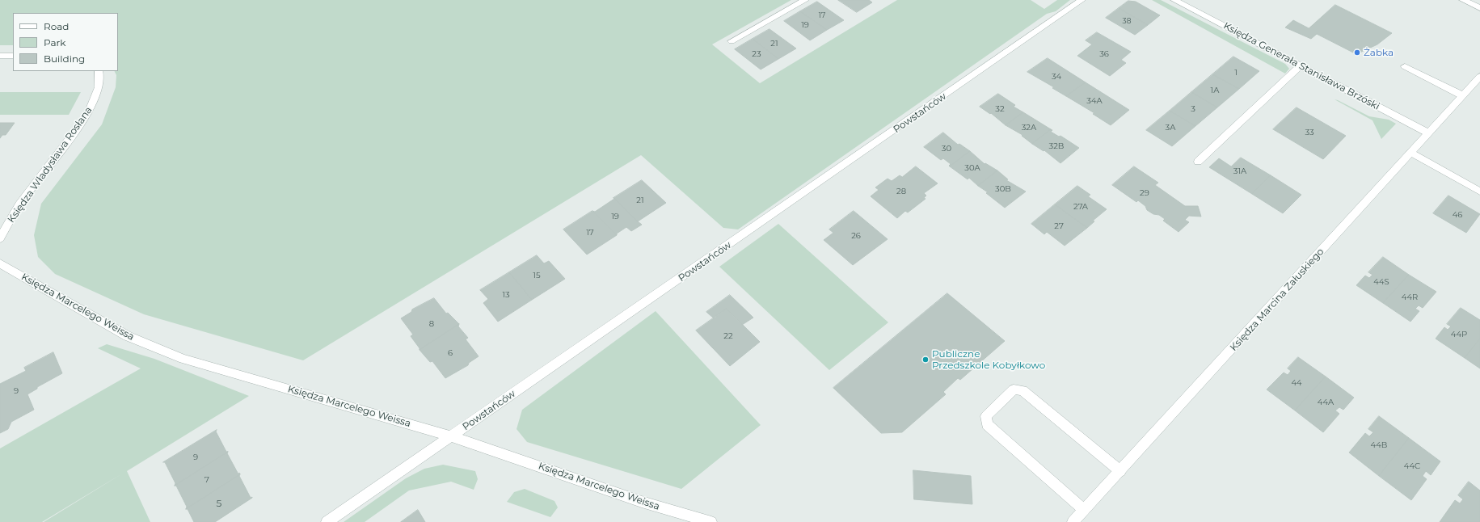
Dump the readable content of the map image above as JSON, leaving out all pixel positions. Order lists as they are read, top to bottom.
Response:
{
  "streets": {
    "street": [
      "Księdza Generała Stanisława Brzóski",
      "Powstańców",
      "Księdza Władysława Rosłana",
      "Księdza Marcina Załuskiego",
      "Księdza Marcelego Weissa"
    ]
  },
  "crossings": [
    ["Księdza Generała Stanisława Brzóski", "Księdza Marcina Załuskiego"],
    ["Powstańców", "Księdza Marcelego Weissa"]
  ],
  "places": ["Żabka", "Publiczne Przedszkole Kobyłkowo"],
  "house_numbers": [
    "17",
    "38",
    "19",
    "21",
    "23",
    "36",
    "1",
    "34",
    "1A",
    "34A",
    "32",
    "3",
    "32A",
    "3A",
    "33",
    "32B",
    "30",
    "30A",
    "31A",
    "30B",
    "28",
    "29",
    "21",
    "27A",
    "46",
    "19",
    "27",
    "17",
    "26",
    "15",
    "44S",
    "13",
    "44R",
    "8",
    "44P",
    "22",
    "6",
    "44",
    "9",
    "44A",
    "44B",
    "9",
    "44C",
    "7",
    "5"
  ],
  "legend": ["Road", "Park", "Building"]
}
